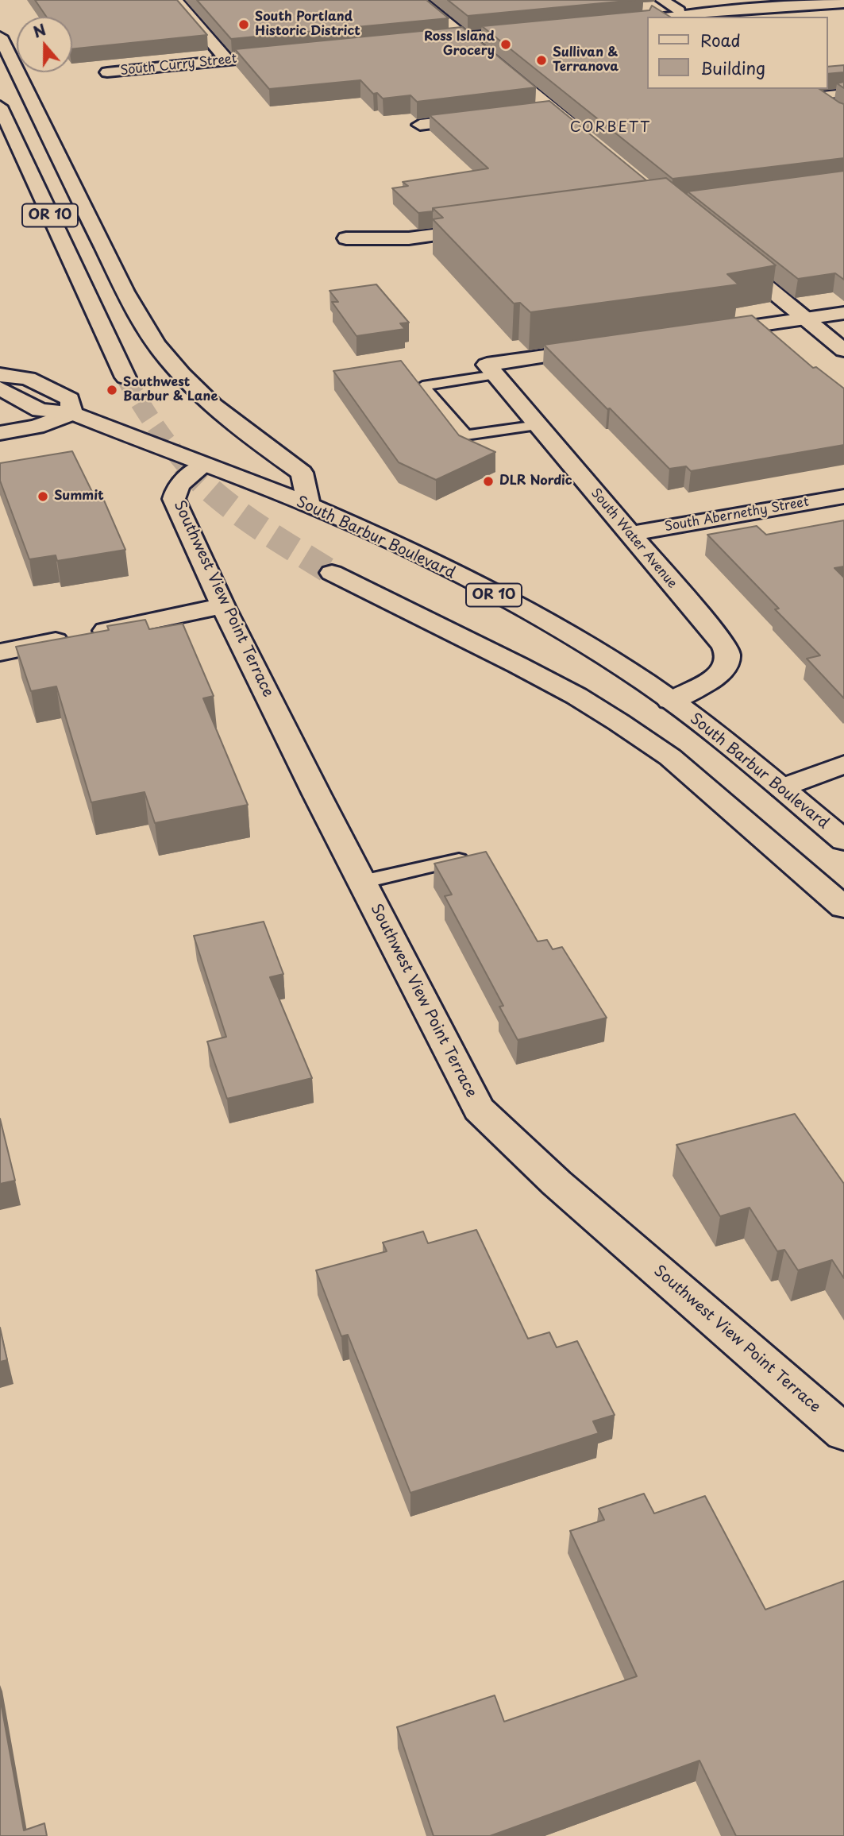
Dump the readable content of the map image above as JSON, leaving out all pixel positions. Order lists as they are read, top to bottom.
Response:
{
  "streets": {
    "street": [
      "South Curry Street",
      "OR 10",
      "South Abernethy Street",
      "South Barbur Boulevard",
      "South Water Avenue",
      "Southwest View Point Terrace"
    ]
  },
  "crossings": [
    ["OR 10", "South Barbur Boulevard"],
    ["South Abernethy Street", "South Water Avenue"],
    ["South Barbur Boulevard", "South Water Avenue"],
    ["South Barbur Boulevard", "Southwest View Point Terrace"]
  ],
  "districts": ["CORBETT"],
  "places": [
    "South Portland Historic District",
    "Ross Island Grocery",
    "Sullivan & Terranova",
    "Southwest Barbur & Lane",
    "DLR Nordic",
    "Summit"
  ],
  "legend": ["Road", "Building"],
  "north": "top"
}
